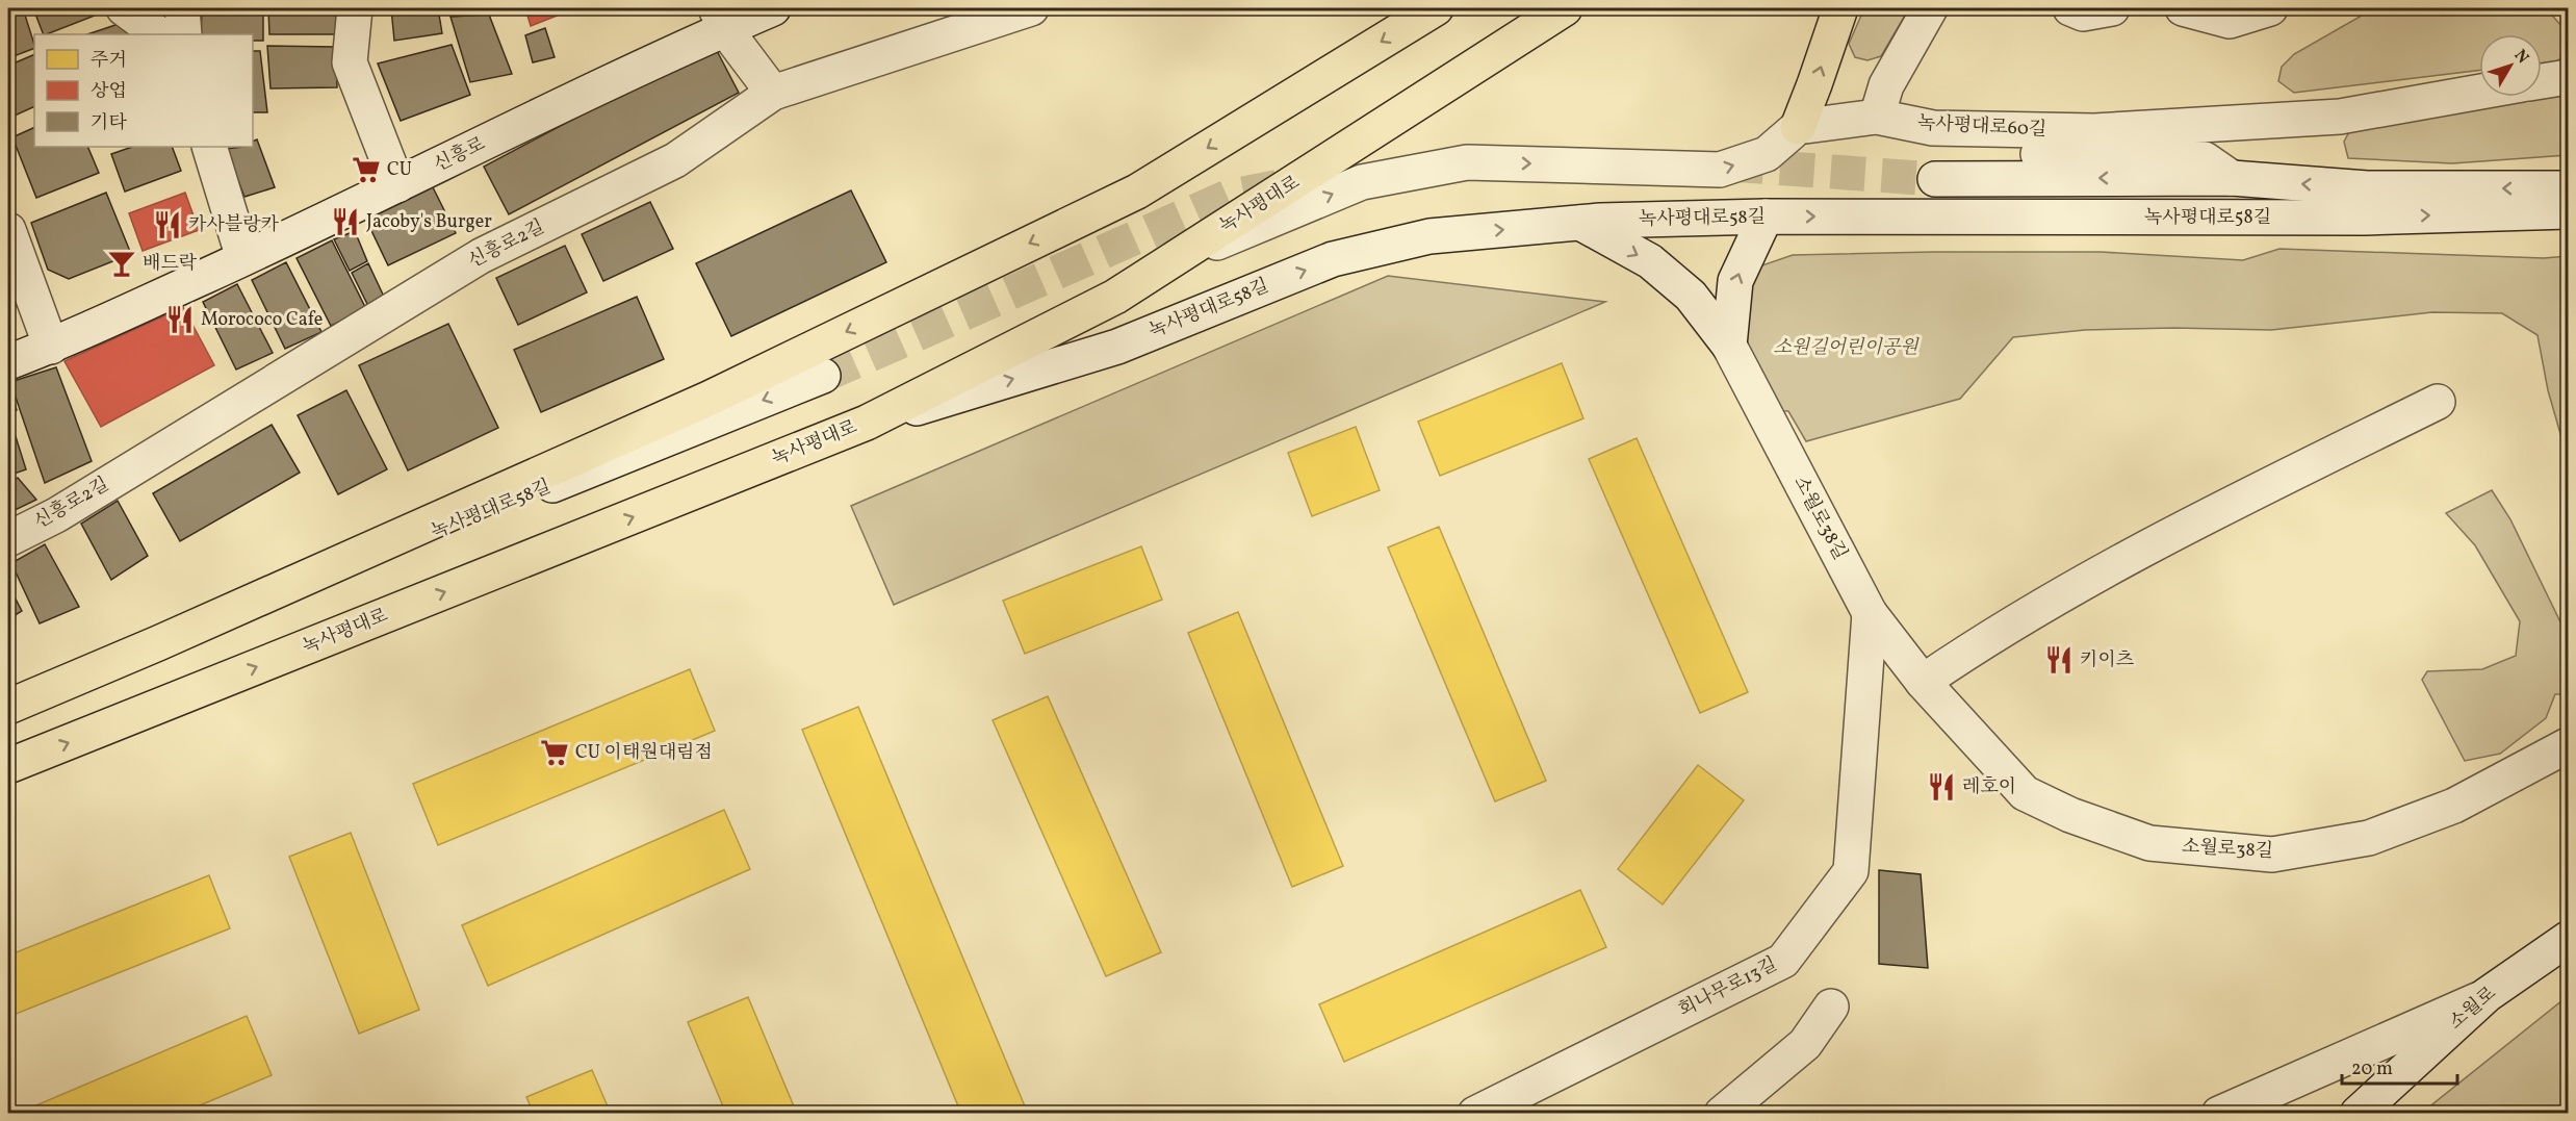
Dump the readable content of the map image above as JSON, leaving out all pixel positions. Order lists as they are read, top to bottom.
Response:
{
  "streets": {
    "main road": ["녹사평대로"],
    "street": [
      "녹사평대로60길",
      "신흥로",
      "녹사평대로58길",
      "신흥로2길",
      "소월로38길",
      "회나무로13길",
      "소월로"
    ]
  },
  "crossings": [
    ["녹사평대로", "녹사평대로58길"],
    ["녹사평대로58길", "소월로38길"],
    ["소월로38길", "회나무로13길"]
  ],
  "parks": ["소원길어린이공원"],
  "places": {
    "supermarket": ["CU", "CU 이태원대림점"],
    "restaurant": [
      "Jacoby's Burger",
      "카사블랑카",
      "Morococo Cafe",
      "키이츠",
      "레호이"
    ],
    "bar": ["배드락"]
  },
  "legend": ["주거", "상업", "기타"],
  "scale_bar": "20 m",
  "north": "top right"
}
